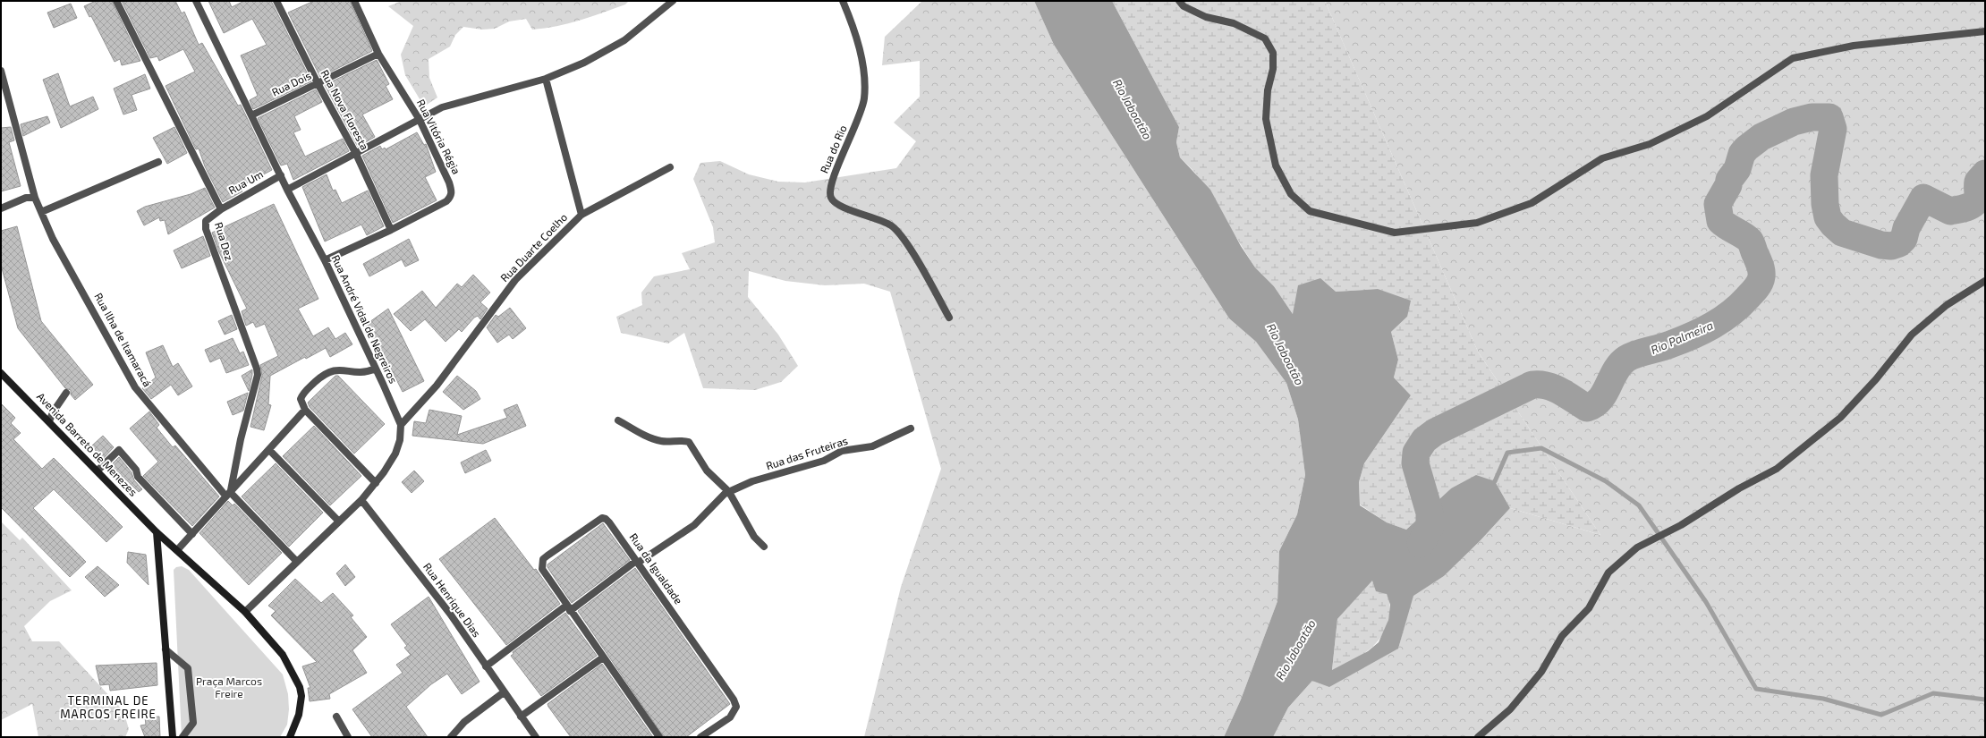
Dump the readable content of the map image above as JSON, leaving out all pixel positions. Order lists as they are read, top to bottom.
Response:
{
  "streets": {
    "main road": ["Avenida Barreto de Menezes"],
    "street": [
      "Rua Dois",
      "Rua Nova Floresta",
      "Rua Vitória Régia",
      "Rua do Rio",
      "Rua Um",
      "Rua Dez",
      "Rua Duarte Coelho",
      "Rua André Vidal de Negreiros",
      "Rua Ilha de Itamaracá",
      "Rua das Fruteiras",
      "Rua da Igualdade",
      "Rua Henrique Dias"
    ]
  },
  "crossings": [
    ["Rua Dois", "Rua Nova Floresta"],
    ["Rua Dois", "Rua Vitória Régia"],
    ["Rua Dois", "Rua André Vidal de Negreiros"],
    ["Rua Nova Floresta", "Rua Vitória Régia"],
    ["Rua Vitória Régia", "Rua André Vidal de Negreiros"],
    ["Rua Um", "Rua Dez"],
    ["Rua Um", "Rua André Vidal de Negreiros"],
    ["Rua Dez", "Rua Ilha de Itamaracá"],
    ["Rua Duarte Coelho", "Rua André Vidal de Negreiros"],
    ["Rua André Vidal de Negreiros", "Rua Ilha de Itamaracá"],
    ["Rua André Vidal de Negreiros", "Avenida Barreto de Menezes"],
    ["Rua André Vidal de Negreiros", "Rua Henrique Dias"],
    ["Rua das Fruteiras", "Rua da Igualdade"],
    ["Rua das Fruteiras", "Rua Henrique Dias"]
  ],
  "districts": ["TERMINAL DE MARCOS FREIRE"],
  "water": ["Rio Jaboatão", "Rio Palmeira"],
  "parks": ["Praça Marcos Freire"]
}
